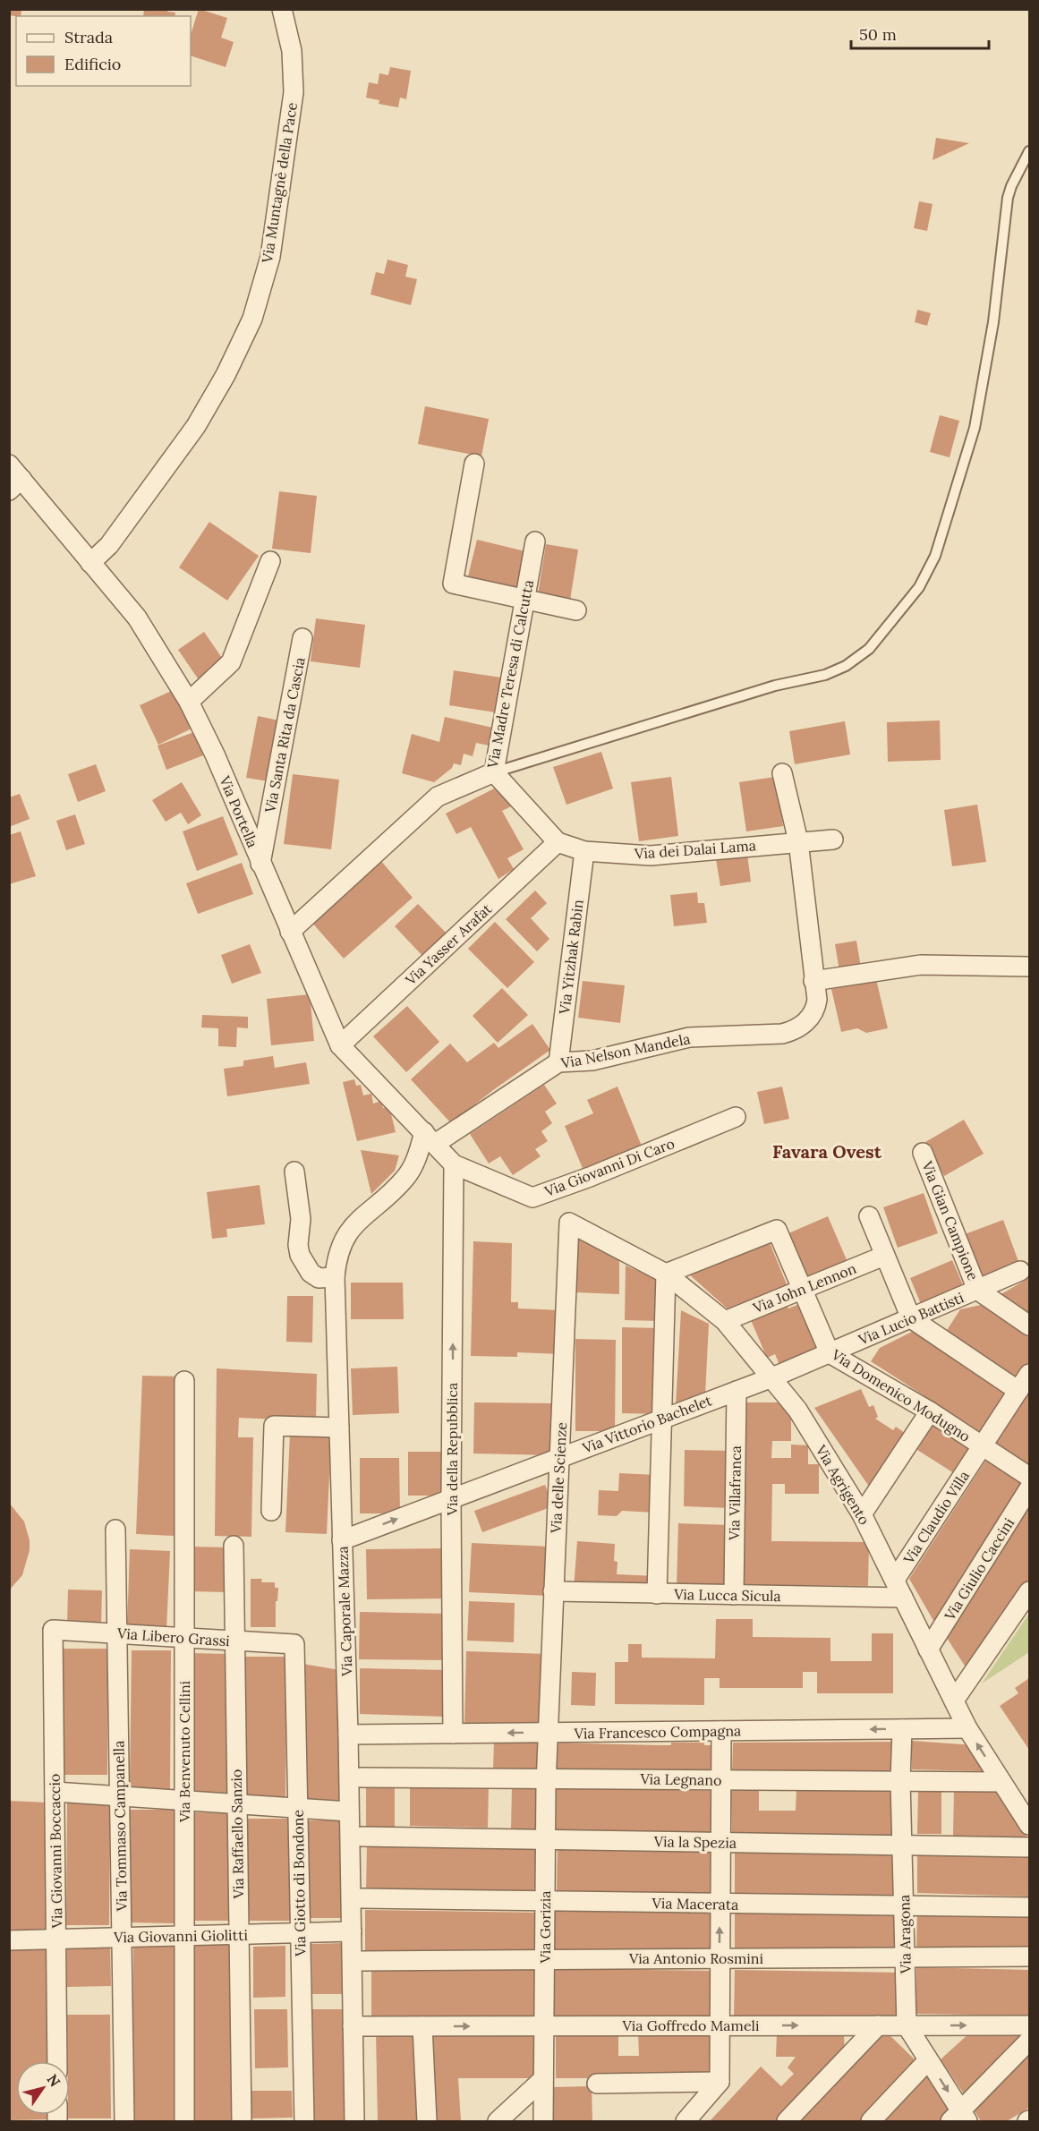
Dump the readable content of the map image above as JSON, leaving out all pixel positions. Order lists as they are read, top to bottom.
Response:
{
  "streets": {
    "street": [
      "Via Muntagnè della Pace",
      "Via Madre Teresa di Calcutta",
      "Via Santa Rita da Cascia",
      "Via Portella",
      "Via dei Dalai Lama",
      "Via Yasser Arafat",
      "Via Yitzhak Rabin",
      "Via Nelson Mandela",
      "Via Giovanni Di Caro",
      "Via Gian Campione",
      "Via John Lennon",
      "Via Lucio Battisti",
      "Via Domenico Modugno",
      "Via Vittorio Bachelet",
      "Via della Repubblica",
      "Via delle Scienze",
      "Via Agrigento",
      "Via Villafranca",
      "Via Claudio Villa",
      "Via Giulio Caccini",
      "Via Lucca Sicula",
      "Via Caporale Mazza",
      "Via Libero Grassi",
      "Via Francesco Compagna",
      "Via Benvenuto Cellini",
      "Via Legnano",
      "Via Tommaso Campanella",
      "Via Raffaello Sanzio",
      "Via la Spezia",
      "Via Giovanni Boccaccio",
      "Via Giotto di Bondone",
      "Via Macerata",
      "Via Gorizia",
      "Via Aragona",
      "Via Giovanni Giolitti",
      "Via Antonio Rosmini",
      "Via Goffredo Mameli"
    ]
  },
  "crossings": [
    ["Via Muntagnè della Pace", "Via Portella"],
    ["Via Madre Teresa di Calcutta", "Via Portella"],
    ["Via Madre Teresa di Calcutta", "Via dei Dalai Lama"],
    ["Via Santa Rita da Cascia", "Via Portella"],
    ["Via Portella", "Via Yasser Arafat"],
    ["Via Portella", "Via Nelson Mandela"],
    ["Via Portella", "Via Giovanni Di Caro"],
    ["Via Portella", "Via della Repubblica"],
    ["Via Portella", "Via Caporale Mazza"],
    ["Via dei Dalai Lama", "Via Yasser Arafat"],
    ["Via dei Dalai Lama", "Via Yitzhak Rabin"],
    ["Via dei Dalai Lama", "Via Nelson Mandela"],
    ["Via Yitzhak Rabin", "Via Nelson Mandela"],
    ["Via Nelson Mandela", "Via Caporale Mazza"],
    ["Via Giovanni Di Caro", "Via della Repubblica"],
    ["Via Gian Campione", "Via Lucio Battisti"],
    ["Via John Lennon", "Via Domenico Modugno"],
    ["Via John Lennon", "Via Agrigento"],
    ["Via Lucio Battisti", "Via Domenico Modugno"],
    ["Via Lucio Battisti", "Via Vittorio Bachelet"],
    ["Via Lucio Battisti", "Via Agrigento"],
    ["Via Domenico Modugno", "Via Agrigento"],
    ["Via Domenico Modugno", "Via Claudio Villa"],
    ["Via Vittorio Bachelet", "Via della Repubblica"],
    ["Via Vittorio Bachelet", "Via delle Scienze"],
    ["Via Vittorio Bachelet", "Via Agrigento"],
    ["Via Vittorio Bachelet", "Via Villafranca"],
    ["Via Vittorio Bachelet", "Via Caporale Mazza"],
    ["Via della Repubblica", "Via Francesco Compagna"],
    ["Via delle Scienze", "Via Agrigento"],
    ["Via delle Scienze", "Via Lucca Sicula"],
    ["Via delle Scienze", "Via Francesco Compagna"],
    ["Via delle Scienze", "Via Gorizia"],
    ["Via Agrigento", "Via Claudio Villa"],
    ["Via Agrigento", "Via Giulio Caccini"],
    ["Via Agrigento", "Via Lucca Sicula"],
    ["Via Agrigento", "Via Francesco Compagna"],
    ["Via Agrigento", "Via Legnano"],
    ["Via Villafranca", "Via Lucca Sicula"],
    ["Via Caporale Mazza", "Via Francesco Compagna"],
    ["Via Caporale Mazza", "Via Legnano"],
    ["Via Caporale Mazza", "Via la Spezia"],
    ["Via Caporale Mazza", "Via Macerata"],
    ["Via Caporale Mazza", "Via Giovanni Giolitti"],
    ["Via Caporale Mazza", "Via Antonio Rosmini"],
    ["Via Caporale Mazza", "Via Goffredo Mameli"],
    ["Via Libero Grassi", "Via Benvenuto Cellini"],
    ["Via Libero Grassi", "Via Tommaso Campanella"],
    ["Via Libero Grassi", "Via Raffaello Sanzio"],
    ["Via Libero Grassi", "Via Giovanni Boccaccio"],
    ["Via Libero Grassi", "Via Giotto di Bondone"],
    ["Via Francesco Compagna", "Via Gorizia"],
    ["Via Francesco Compagna", "Via Aragona"],
    ["Via Benvenuto Cellini", "Via Giovanni Giolitti"],
    ["Via Legnano", "Via Gorizia"],
    ["Via Legnano", "Via Aragona"],
    ["Via Tommaso Campanella", "Via Giovanni Giolitti"],
    ["Via Raffaello Sanzio", "Via Giovanni Giolitti"],
    ["Via la Spezia", "Via Gorizia"],
    ["Via la Spezia", "Via Aragona"],
    ["Via Giovanni Boccaccio", "Via Giovanni Giolitti"],
    ["Via Giotto di Bondone", "Via Giovanni Giolitti"],
    ["Via Macerata", "Via Gorizia"],
    ["Via Macerata", "Via Aragona"],
    ["Via Gorizia", "Via Antonio Rosmini"],
    ["Via Gorizia", "Via Goffredo Mameli"],
    ["Via Aragona", "Via Antonio Rosmini"],
    ["Via Aragona", "Via Goffredo Mameli"]
  ],
  "one_way": ["Via della Repubblica", "Via Francesco Compagna", "Via Goffredo Mameli"],
  "districts": ["Favara Ovest"],
  "legend": ["Strada", "Edificio"],
  "scale_bar": "50 m",
  "north": "top right"
}
